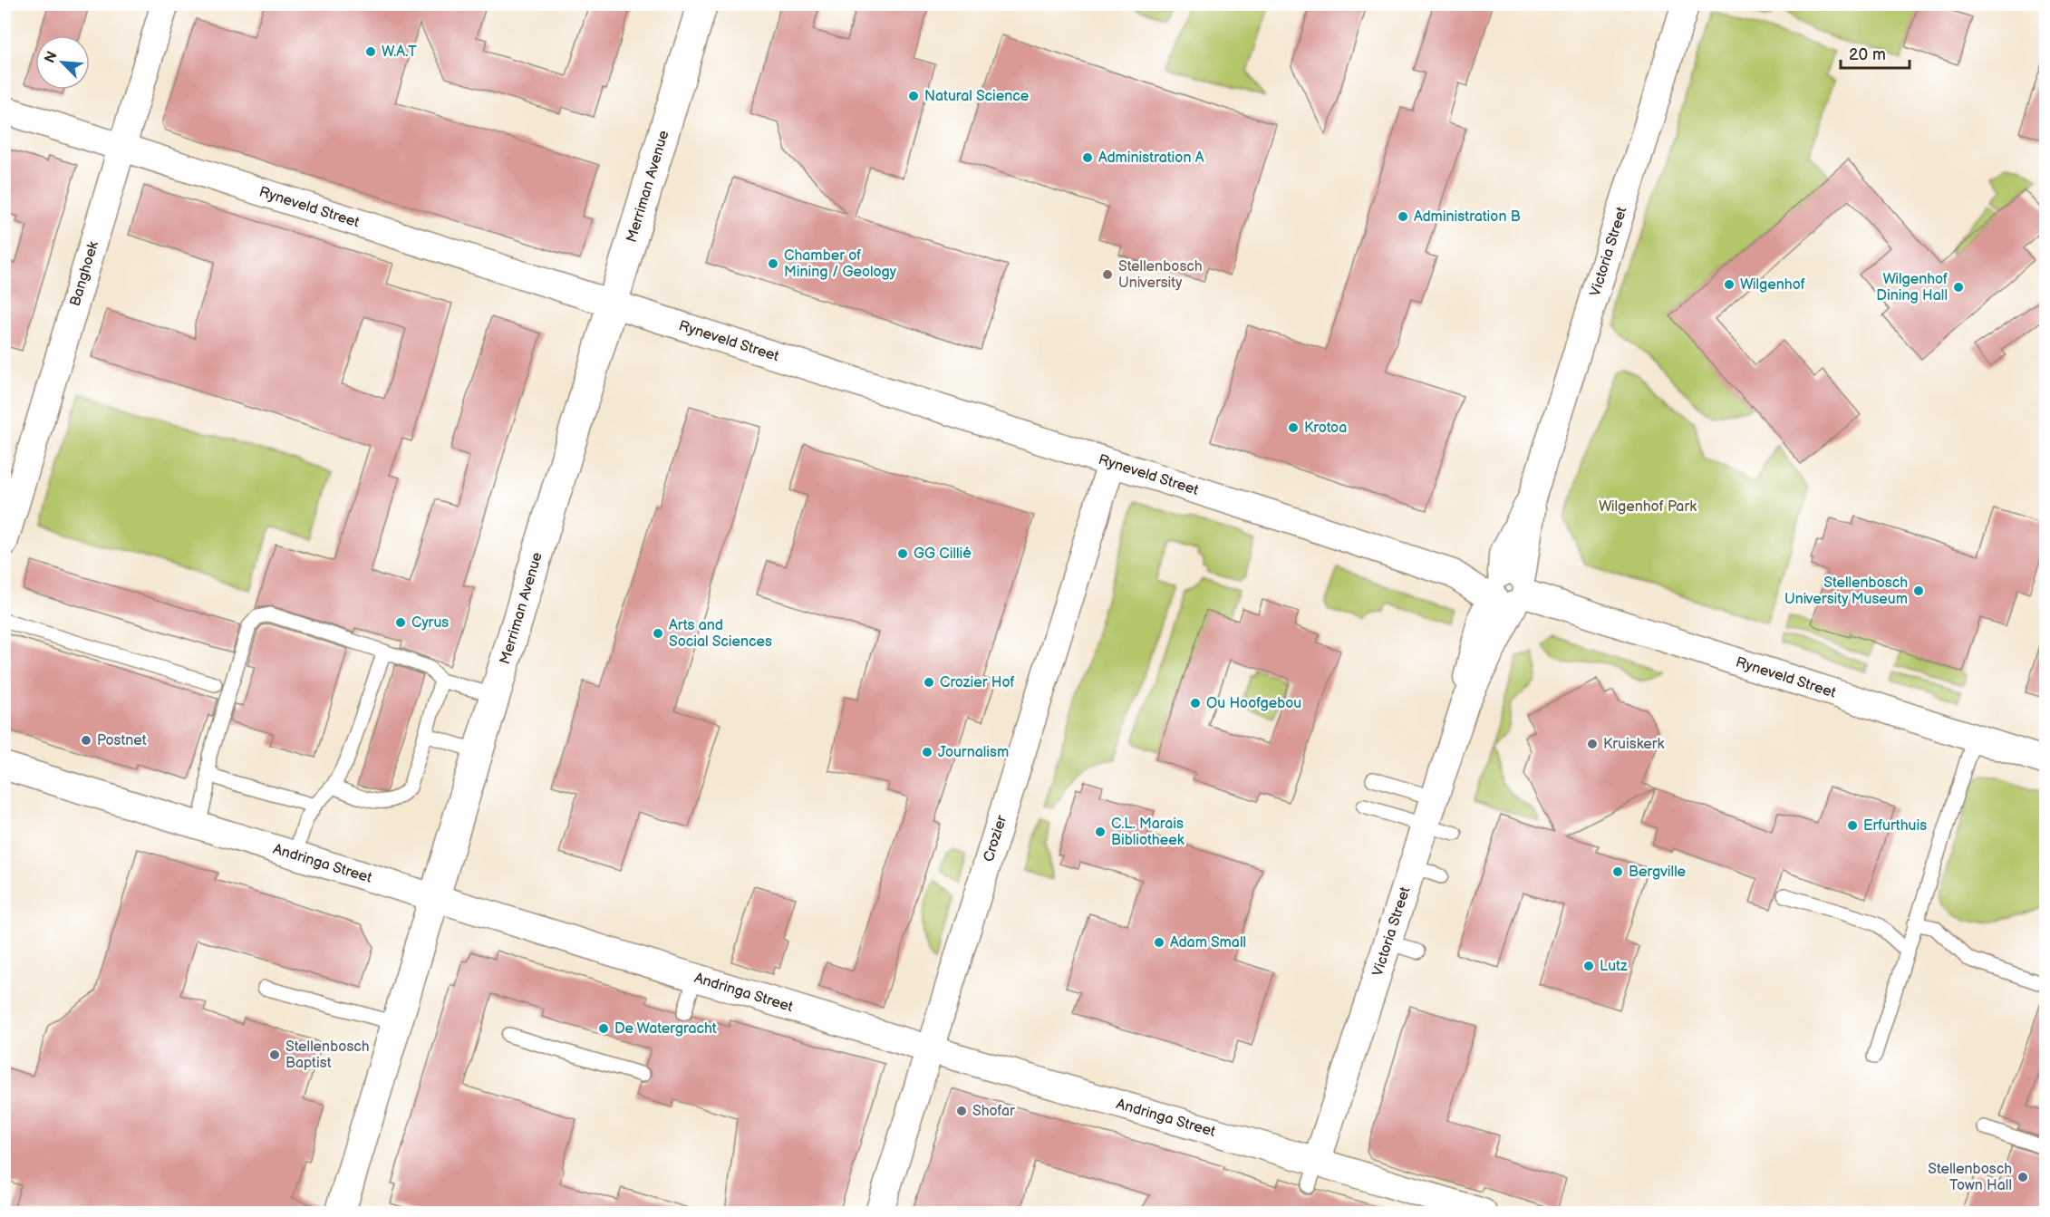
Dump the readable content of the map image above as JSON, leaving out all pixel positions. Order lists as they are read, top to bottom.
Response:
{
  "streets": {
    "street": [
      "Merriman Avenue",
      "Ryneveld Street",
      "Victoria Street",
      "Banghoek",
      "Crozier",
      "Andringa Street"
    ]
  },
  "crossings": [
    ["Merriman Avenue", "Ryneveld Street"],
    ["Merriman Avenue", "Andringa Street"],
    ["Ryneveld Street", "Victoria Street"],
    ["Ryneveld Street", "Banghoek"],
    ["Ryneveld Street", "Crozier"],
    ["Victoria Street", "Andringa Street"],
    ["Crozier", "Andringa Street"]
  ],
  "parks": ["Wilgenhof Park"],
  "places": [
    "W.A.T",
    "Natural Science",
    "Administration A",
    "Administration B",
    "Chamber of Mining / Geology",
    "Stellenbosch University",
    "Wilgenhof",
    "Wilgenhof Dining Hall",
    "Krotoa",
    "GG Cillié",
    "Stellenbosch University Museum",
    "Cyrus",
    "Arts and Social Sciences",
    "Crozier Hof",
    "Ou Hoofgebou",
    "Postnet",
    "Kruiskerk",
    "Journalism",
    "Erfurthuis",
    "C.L. Marais Bibliotheek",
    "Bergville",
    "Adam Small",
    "Lutz",
    "De Watergracht",
    "Stellenbosch Baptist",
    "Shofar",
    "Stellenbosch Town Hall"
  ],
  "scale_bar": "20 m",
  "north": "top left"
}
